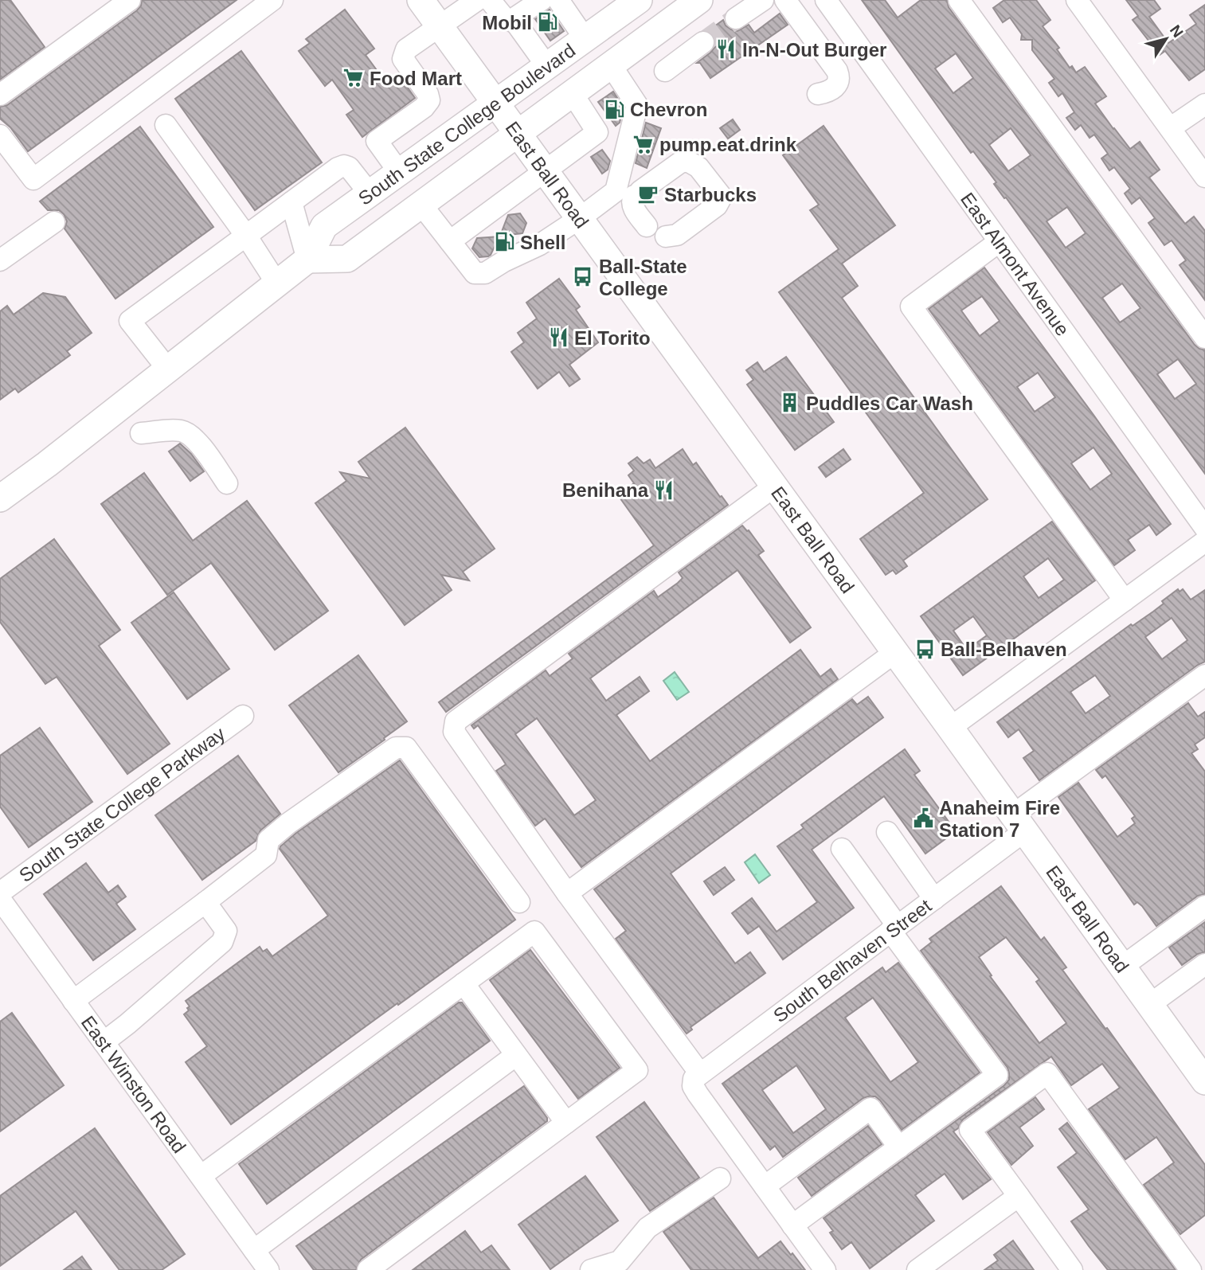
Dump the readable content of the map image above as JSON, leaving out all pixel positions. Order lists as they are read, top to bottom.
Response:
{
  "streets": {
    "main road": ["South State College Boulevard", "East Ball Road"],
    "street": [
      "East Almont Avenue",
      "South State College Parkway",
      "South Belhaven Street",
      "East Winston Road"
    ]
  },
  "crossings": [
    ["South State College Boulevard", "East Ball Road"],
    ["East Ball Road", "South Belhaven Street"]
  ],
  "places": {
    "fuel station": ["Mobil", "Chevron", "Shell"],
    "restaurant": ["In-N-Out Burger", "El Torito", "Benihana"],
    "supermarket": ["Food Mart", "pump.eat.drink"],
    "cafe": ["Starbucks"],
    "bus stop": ["Ball-State College", "Ball-Belhaven"],
    "building": ["Puddles Car Wash"],
    "public building": ["Anaheim Fire Station 7"]
  },
  "north": "top right"
}
